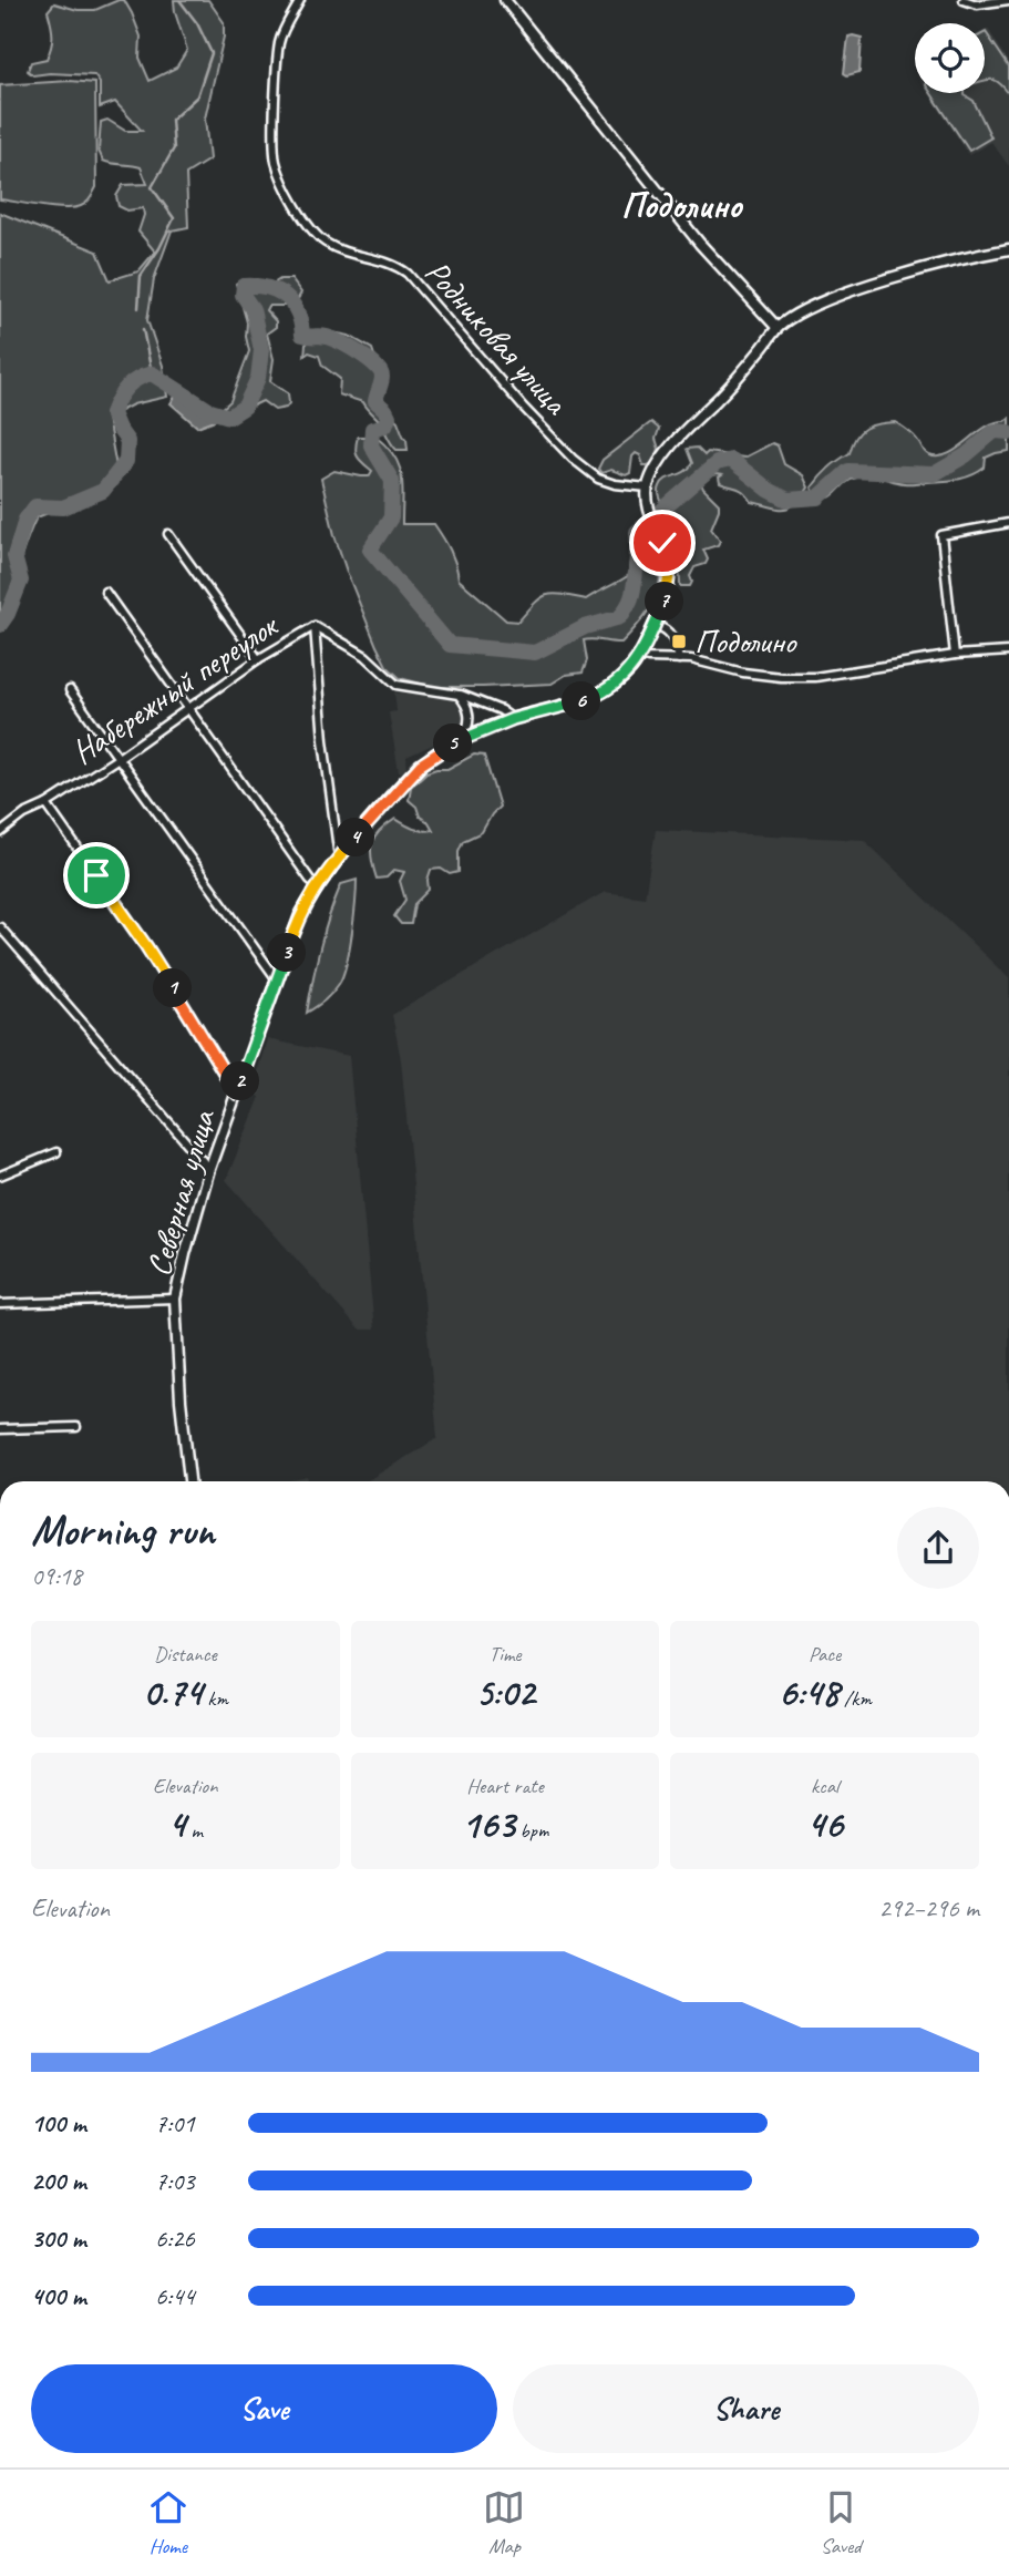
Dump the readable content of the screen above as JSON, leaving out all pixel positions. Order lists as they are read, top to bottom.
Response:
{
  "streets": {
    "street": ["Родниковая улица", "Набережный переулок", "Северная улица"]
  },
  "crossings": [
    ["Родниковая улица", "Северная улица"],
    ["Набережный переулок", "Северная улица"]
  ],
  "districts": ["Подолино"],
  "places": {
    "transit": ["Подолино"]
  },
  "page": {
    "pins": [
      "7",
      "6",
      "5",
      "4",
      "3",
      "1",
      "2"
    ],
    "heading": ["Morning run", "09:18"],
    "stats": [
      ["Distance", "0.74 km"],
      ["Time", "5:02"],
      ["Pace", "6:48 /km"],
      ["Elevation", "4 m"],
      ["Heart rate", "163 bpm"],
      ["kcal", "46"]
    ],
    "chart": ["Elevation", "292–296 m"],
    "list": [
      {
        "name": "100 m",
        "note": "7:01"
      },
      {
        "name": "200 m",
        "note": "7:03"
      },
      {
        "name": "300 m",
        "note": "6:26"
      },
      {
        "name": "400 m",
        "note": "6:44"
      }
    ],
    "buttons": ["Save", "Share"],
    "tabs": ["Home", "Map", "Saved"]
  }
}
